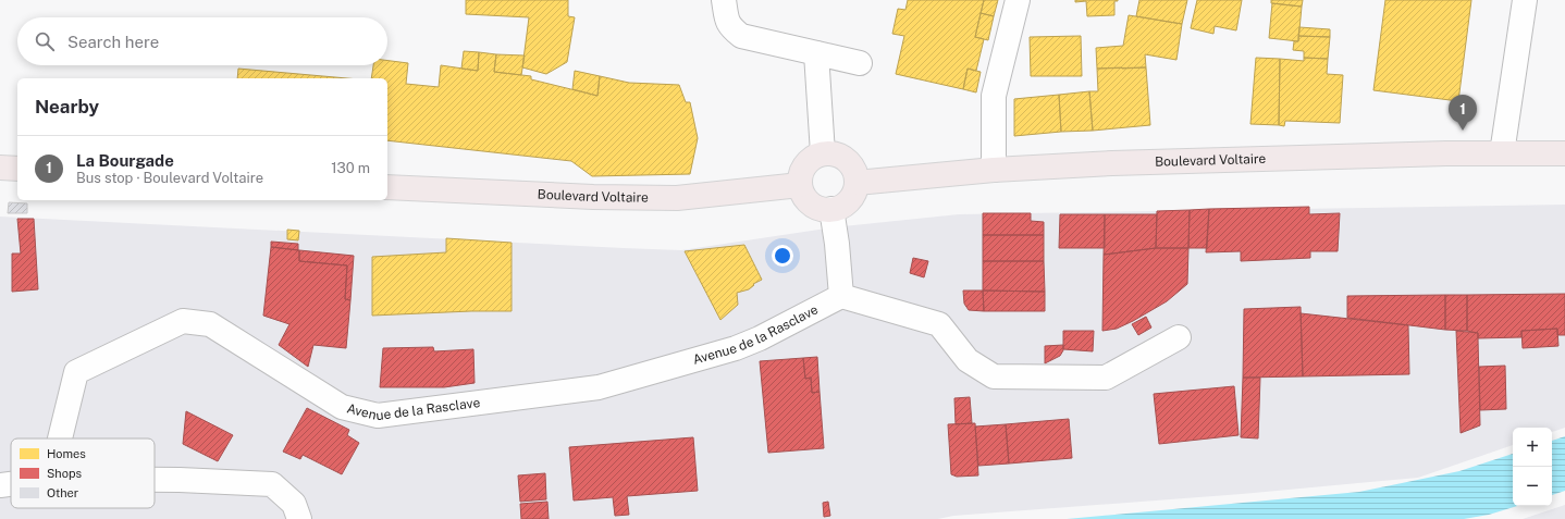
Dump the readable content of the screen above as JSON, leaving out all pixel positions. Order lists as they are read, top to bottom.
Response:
{
  "streets": {
    "main road": ["Boulevard Voltaire"],
    "street": ["Avenue de la Rasclave"]
  },
  "legend": ["Homes", "Shops", "Other"],
  "page": {
    "search": "Search here",
    "heading": "Nearby",
    "pins": "1",
    "list": [
      {
        "mark": "1",
        "name": "La Bourgade",
        "note": "Bus stop · Boulevard Voltaire",
        "value": "130 m"
      }
    ],
    "map_buttons": ["+", "−"]
  }
}
